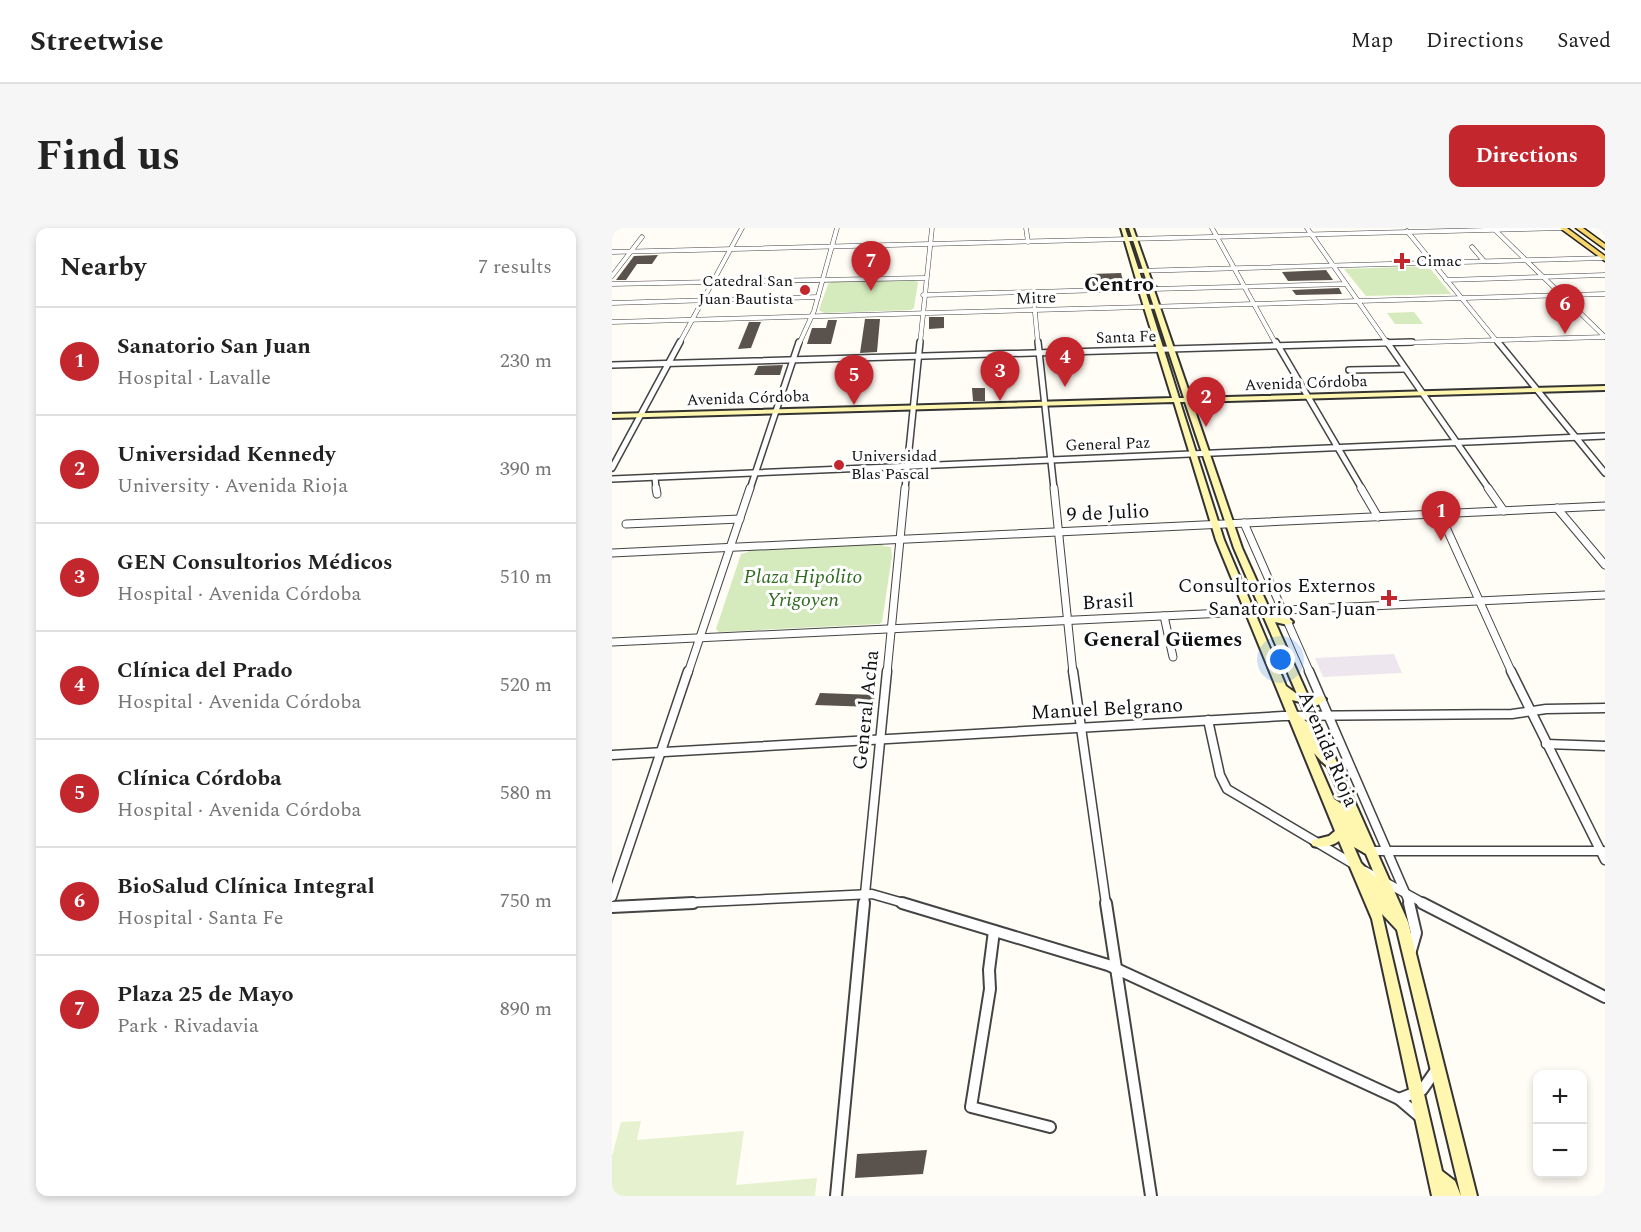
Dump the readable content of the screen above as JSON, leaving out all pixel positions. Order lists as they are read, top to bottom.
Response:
{
  "streets": {
    "main road": ["Avenida Córdoba", "Avenida Rioja"],
    "street": [
      "Mitre",
      "Santa Fe",
      "General Paz",
      "9 de Julio",
      "Brasil",
      "Manuel Belgrano",
      "General Acha"
    ]
  },
  "crossings": [
    ["Mitre", "General Acha"],
    ["Mitre", "Avenida Rioja"],
    ["Santa Fe", "General Acha"],
    ["Santa Fe", "Avenida Rioja"],
    ["Avenida Córdoba", "General Acha"],
    ["Avenida Córdoba", "Avenida Rioja"],
    ["General Paz", "General Acha"],
    ["General Paz", "Avenida Rioja"],
    ["9 de Julio", "General Acha"],
    ["9 de Julio", "Avenida Rioja"],
    ["Brasil", "General Acha"],
    ["Brasil", "Avenida Rioja"],
    ["Manuel Belgrano", "General Acha"],
    ["Manuel Belgrano", "Avenida Rioja"]
  ],
  "districts": ["Centro", "General Güemes"],
  "parks": ["Plaza Hipólito Yrigoyen"],
  "places": {
    "health": ["Cimac", "Consultorios Externos Sanatorio San Juan"],
    "other": ["Catedral San Juan Bautista", "Universidad Blas Pascal"]
  },
  "page": {
    "header": "Streetwise",
    "nav": ["Map", "Directions", "Saved"],
    "title": "Find us",
    "buttons": "Directions",
    "heading": ["Nearby", "7 results"],
    "pins": [
      "7",
      "6",
      "4",
      "3",
      "5",
      "2",
      "1"
    ],
    "list": [
      {
        "mark": "1",
        "name": "Sanatorio San Juan",
        "note": "Hospital · Lavalle",
        "value": "230 m"
      },
      {
        "mark": "2",
        "name": "Universidad Kennedy",
        "note": "University · Avenida Rioja",
        "value": "390 m"
      },
      {
        "mark": "3",
        "name": "GEN Consultorios Médicos",
        "note": "Hospital · Avenida Córdoba",
        "value": "510 m"
      },
      {
        "mark": "4",
        "name": "Clínica del Prado",
        "note": "Hospital · Avenida Córdoba",
        "value": "520 m"
      },
      {
        "mark": "5",
        "name": "Clínica Córdoba",
        "note": "Hospital · Avenida Córdoba",
        "value": "580 m"
      },
      {
        "mark": "6",
        "name": "BioSalud Clínica Integral",
        "note": "Hospital · Santa Fe",
        "value": "750 m"
      },
      {
        "mark": "7",
        "name": "Plaza 25 de Mayo",
        "note": "Park · Rivadavia",
        "value": "890 m"
      }
    ],
    "map_buttons": ["+", "−"]
  }
}
